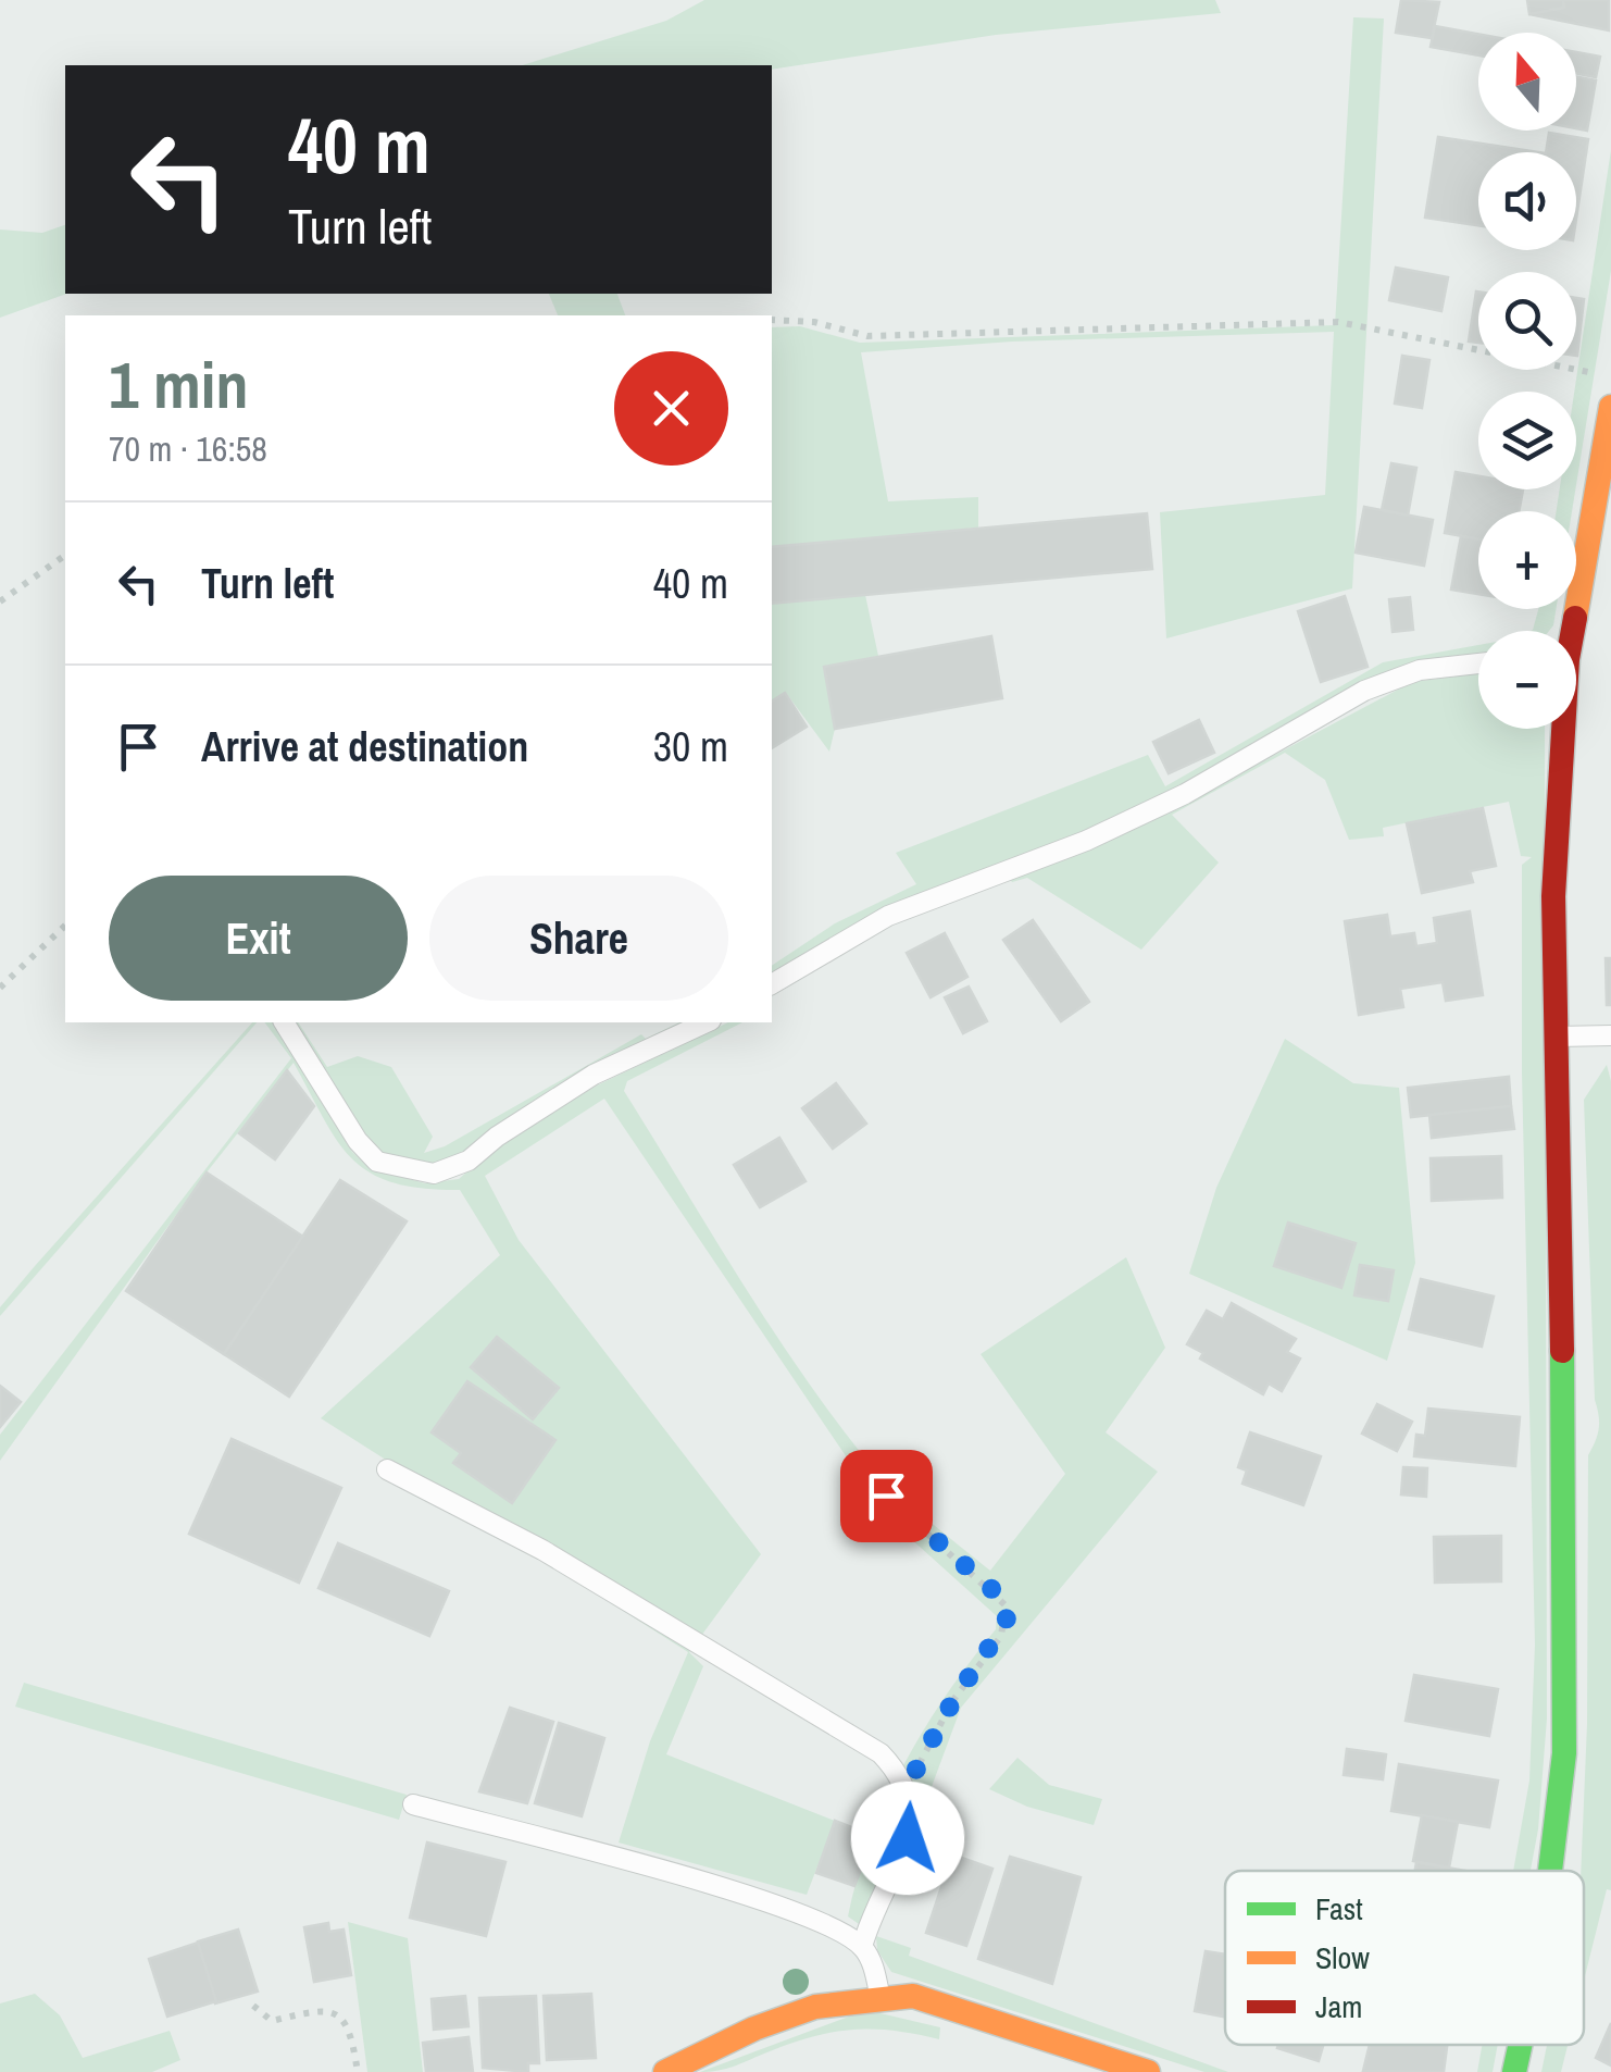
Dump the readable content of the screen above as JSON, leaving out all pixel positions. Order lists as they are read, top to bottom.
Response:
{
  "legend": ["Fast", "Slow", "Jam"],
  "north": "top",
  "page": {
    "map_buttons": ["+", "−"],
    "turn": ["40 m", "Turn left"],
    "heading": ["1 min", "70 m · 16:58"],
    "list": [
      {
        "name": "Turn left",
        "value": "40 m"
      },
      {
        "name": "Arrive at destination",
        "value": "30 m"
      }
    ],
    "buttons": ["Exit", "Share"]
  }
}
